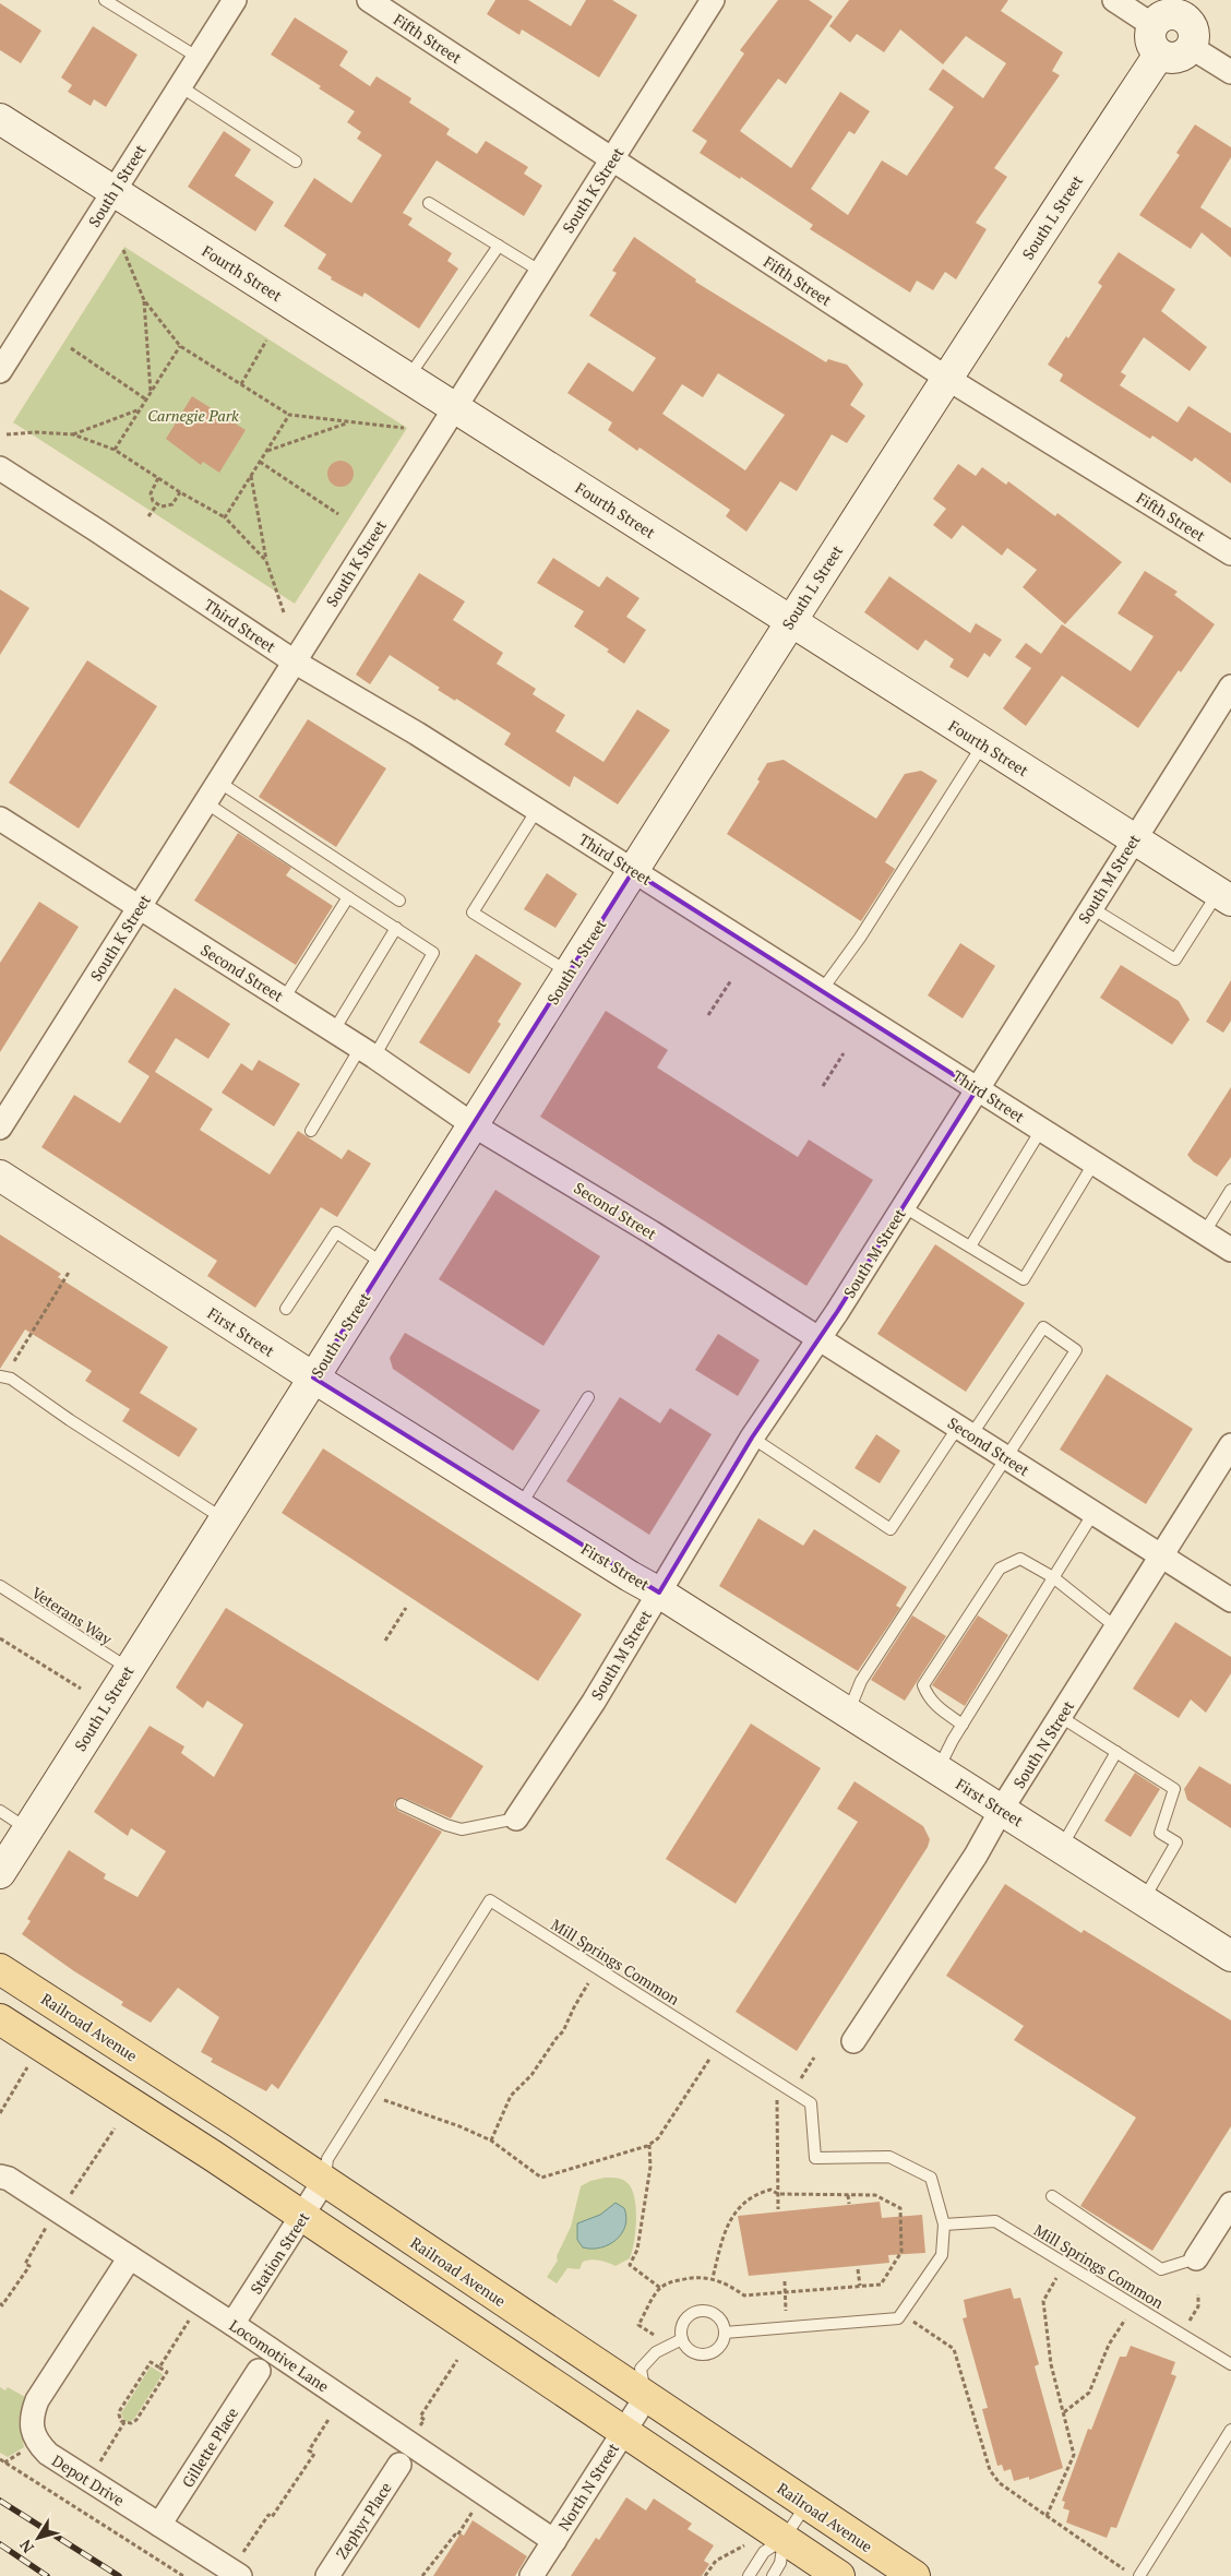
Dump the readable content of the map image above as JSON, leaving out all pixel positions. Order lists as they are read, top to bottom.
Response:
{
  "streets": {
    "main road": [
      "South L Street",
      "Fourth Street",
      "First Street",
      "Railroad Avenue"
    ],
    "street": [
      "Fifth Street",
      "South J Street",
      "South K Street",
      "Third Street",
      "South M Street",
      "Second Street",
      "South N Street",
      "Station Street",
      "Locomotive Lane",
      "Gillette Place",
      "Depot Drive",
      "North N Street",
      "Zephyr Place"
    ],
    "lane": ["Veterans Way", "Mill Springs Common"]
  },
  "crossings": [
    ["Fifth Street", "South K Street"],
    ["Fifth Street", "South L Street"],
    ["South J Street", "Fourth Street"],
    ["South K Street", "Fourth Street"],
    ["South K Street", "Third Street"],
    ["South K Street", "Second Street"],
    ["South L Street", "Fourth Street"],
    ["South L Street", "Third Street"],
    ["South L Street", "Second Street"],
    ["South L Street", "First Street"],
    ["South L Street", "Veterans Way"],
    ["Fourth Street", "South M Street"],
    ["Third Street", "South M Street"],
    ["South M Street", "Second Street"],
    ["South M Street", "First Street"],
    ["Second Street", "South N Street"],
    ["First Street", "South N Street"],
    ["Mill Springs Common", "Railroad Avenue"],
    ["Mill Springs Common", "Station Street"],
    ["Railroad Avenue", "Station Street"],
    ["Railroad Avenue", "North N Street"],
    ["Station Street", "Locomotive Lane"],
    ["Locomotive Lane", "Depot Drive"],
    ["Locomotive Lane", "North N Street"],
    ["Gillette Place", "Depot Drive"]
  ],
  "parks": ["Carnegie Park"],
  "north": "bottom left"
}
